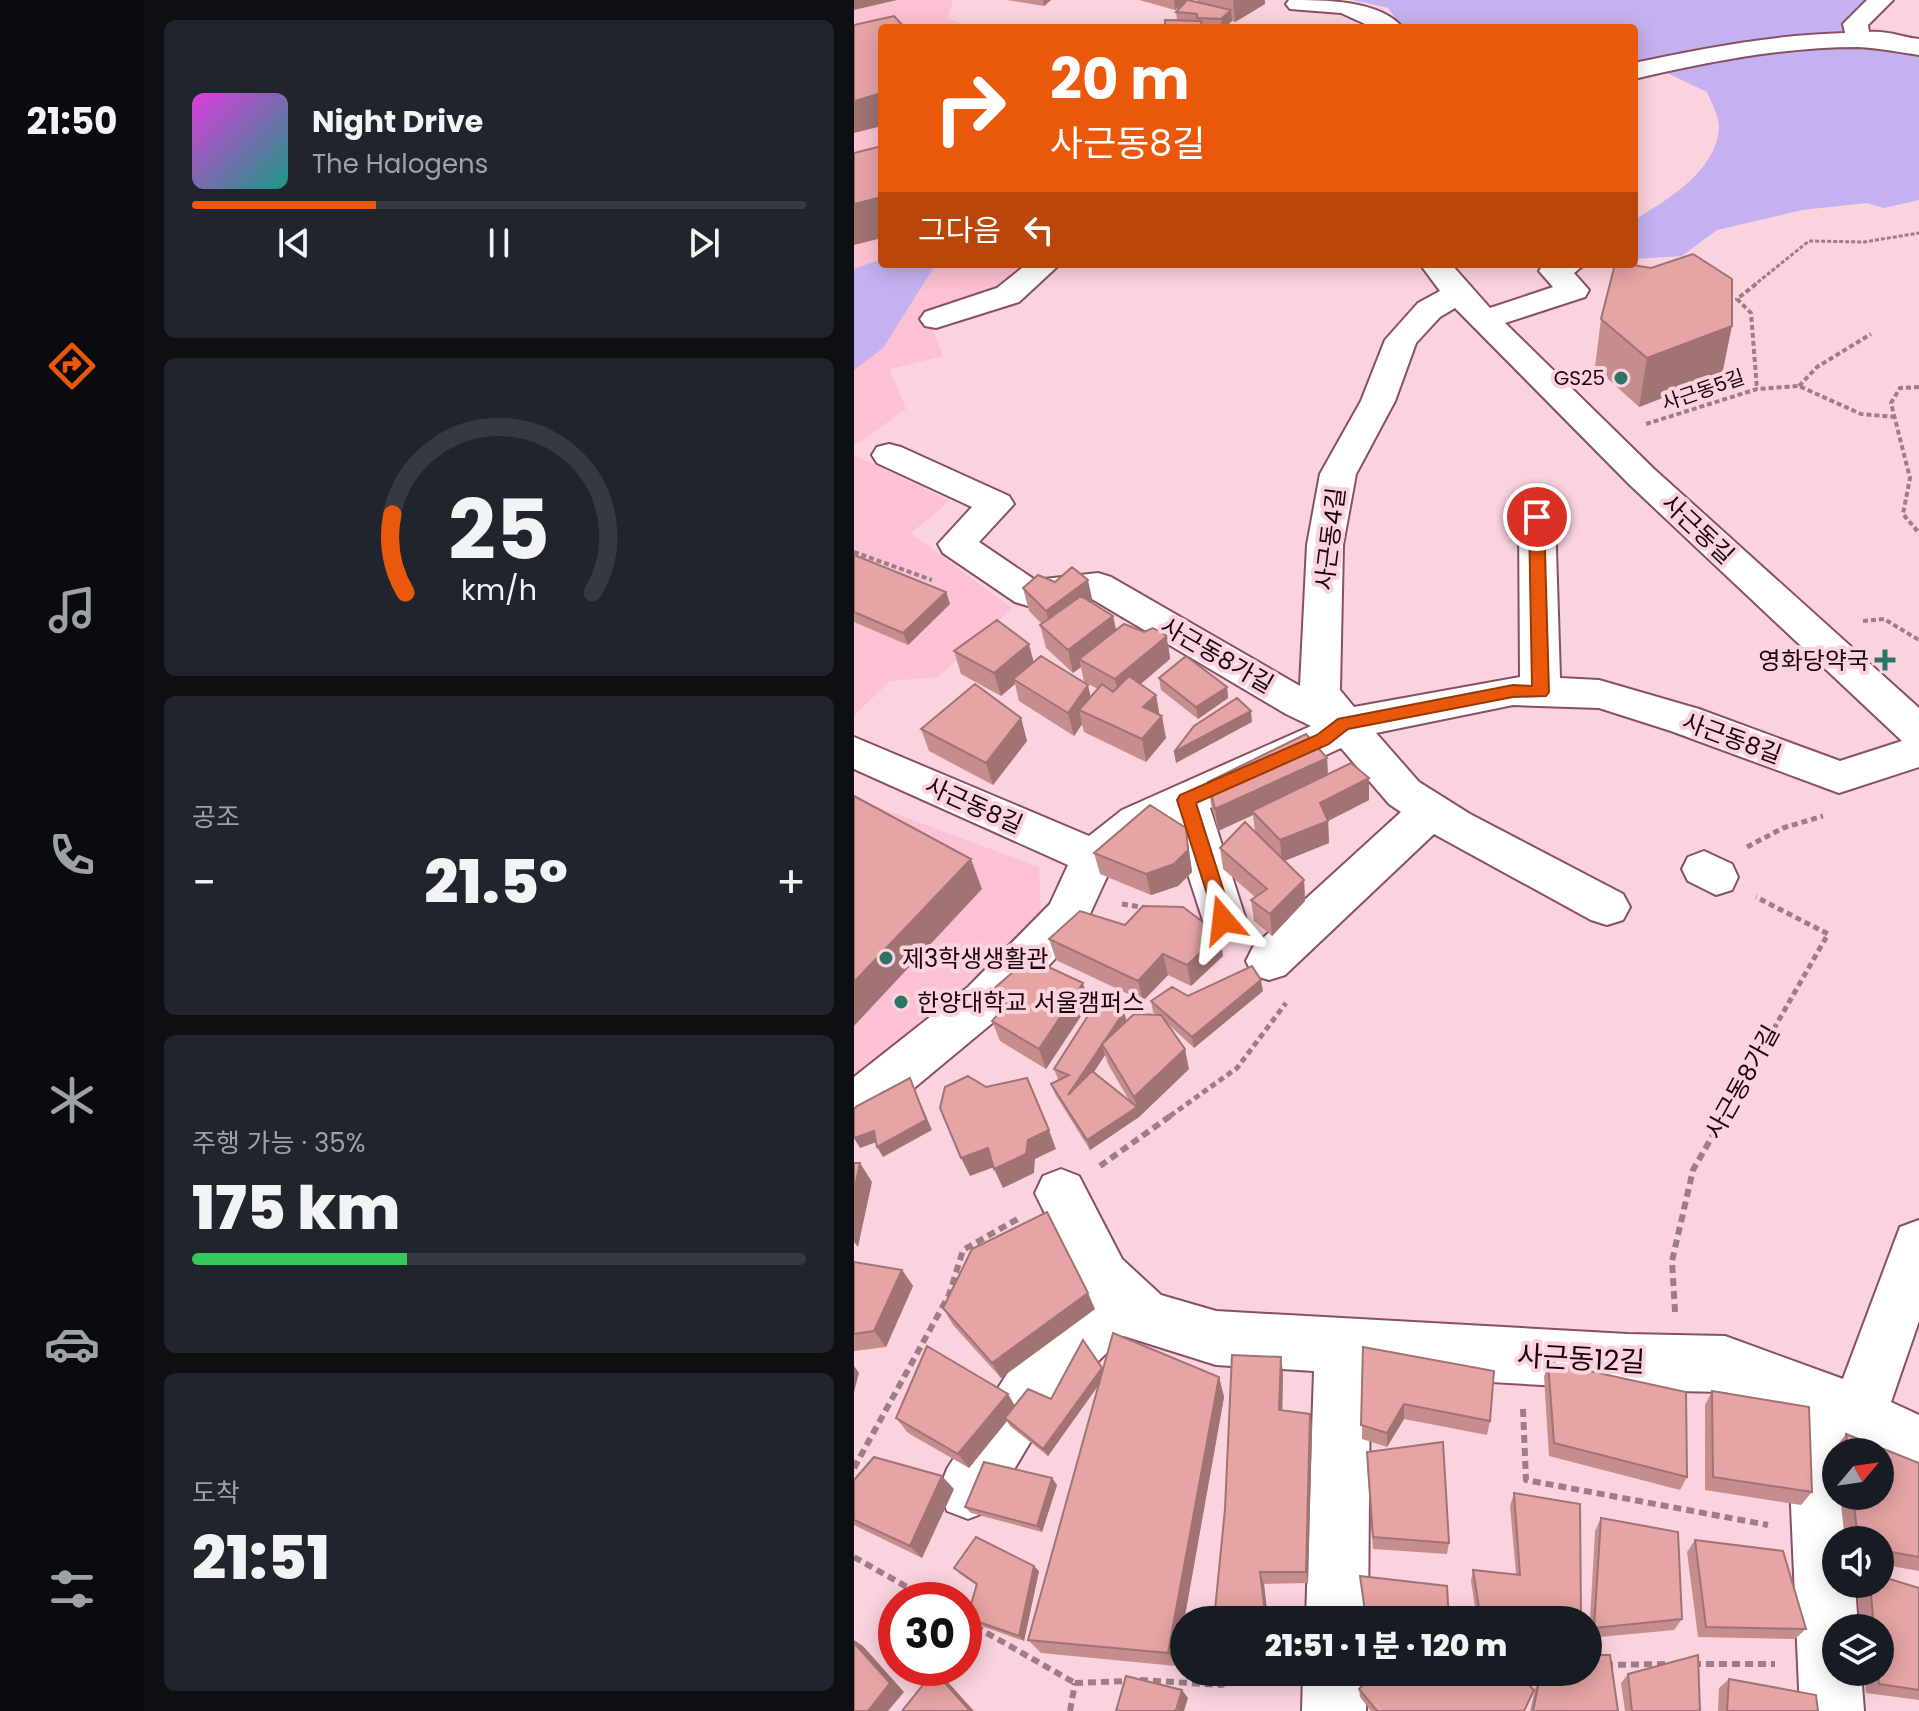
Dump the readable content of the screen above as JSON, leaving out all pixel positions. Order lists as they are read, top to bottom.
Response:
{
  "streets": {
    "street": [
      "사근동길",
      "사근동4길",
      "사근동8가길",
      "사근동8길",
      "사근동12길"
    ],
    "path": ["사근동5길"]
  },
  "crossings": [
    ["사근동5길", "사근동길"],
    ["사근동길", "사근동4길"],
    ["사근동4길", "사근동8가길"],
    ["사근동4길", "사근동8길"],
    ["사근동8가길", "사근동8길"],
    ["사근동8가길", "사근동12길"]
  ],
  "places": {
    "other": ["GS25", "제3학생생활관", "한양대학교 서울캠퍼스"],
    "health": ["영화당약국"]
  },
  "north": "top right",
  "page": {
    "tabs": "21:50",
    "turn": ["20 m", "사근동8길"],
    "song": ["Night Drive", "The Halogens"],
    "then": "그다음",
    "tile": [
      "공조",
      ["주행 가능 · 35%", "175 km"],
      ["도착", "21:51"]
    ],
    "heat": ["−", "21.5°", "+"],
    "limit": "30",
    "trip": "21:51 · 1 분 · 120 m",
    "gauge": ["25", "km/h"]
  }
}
